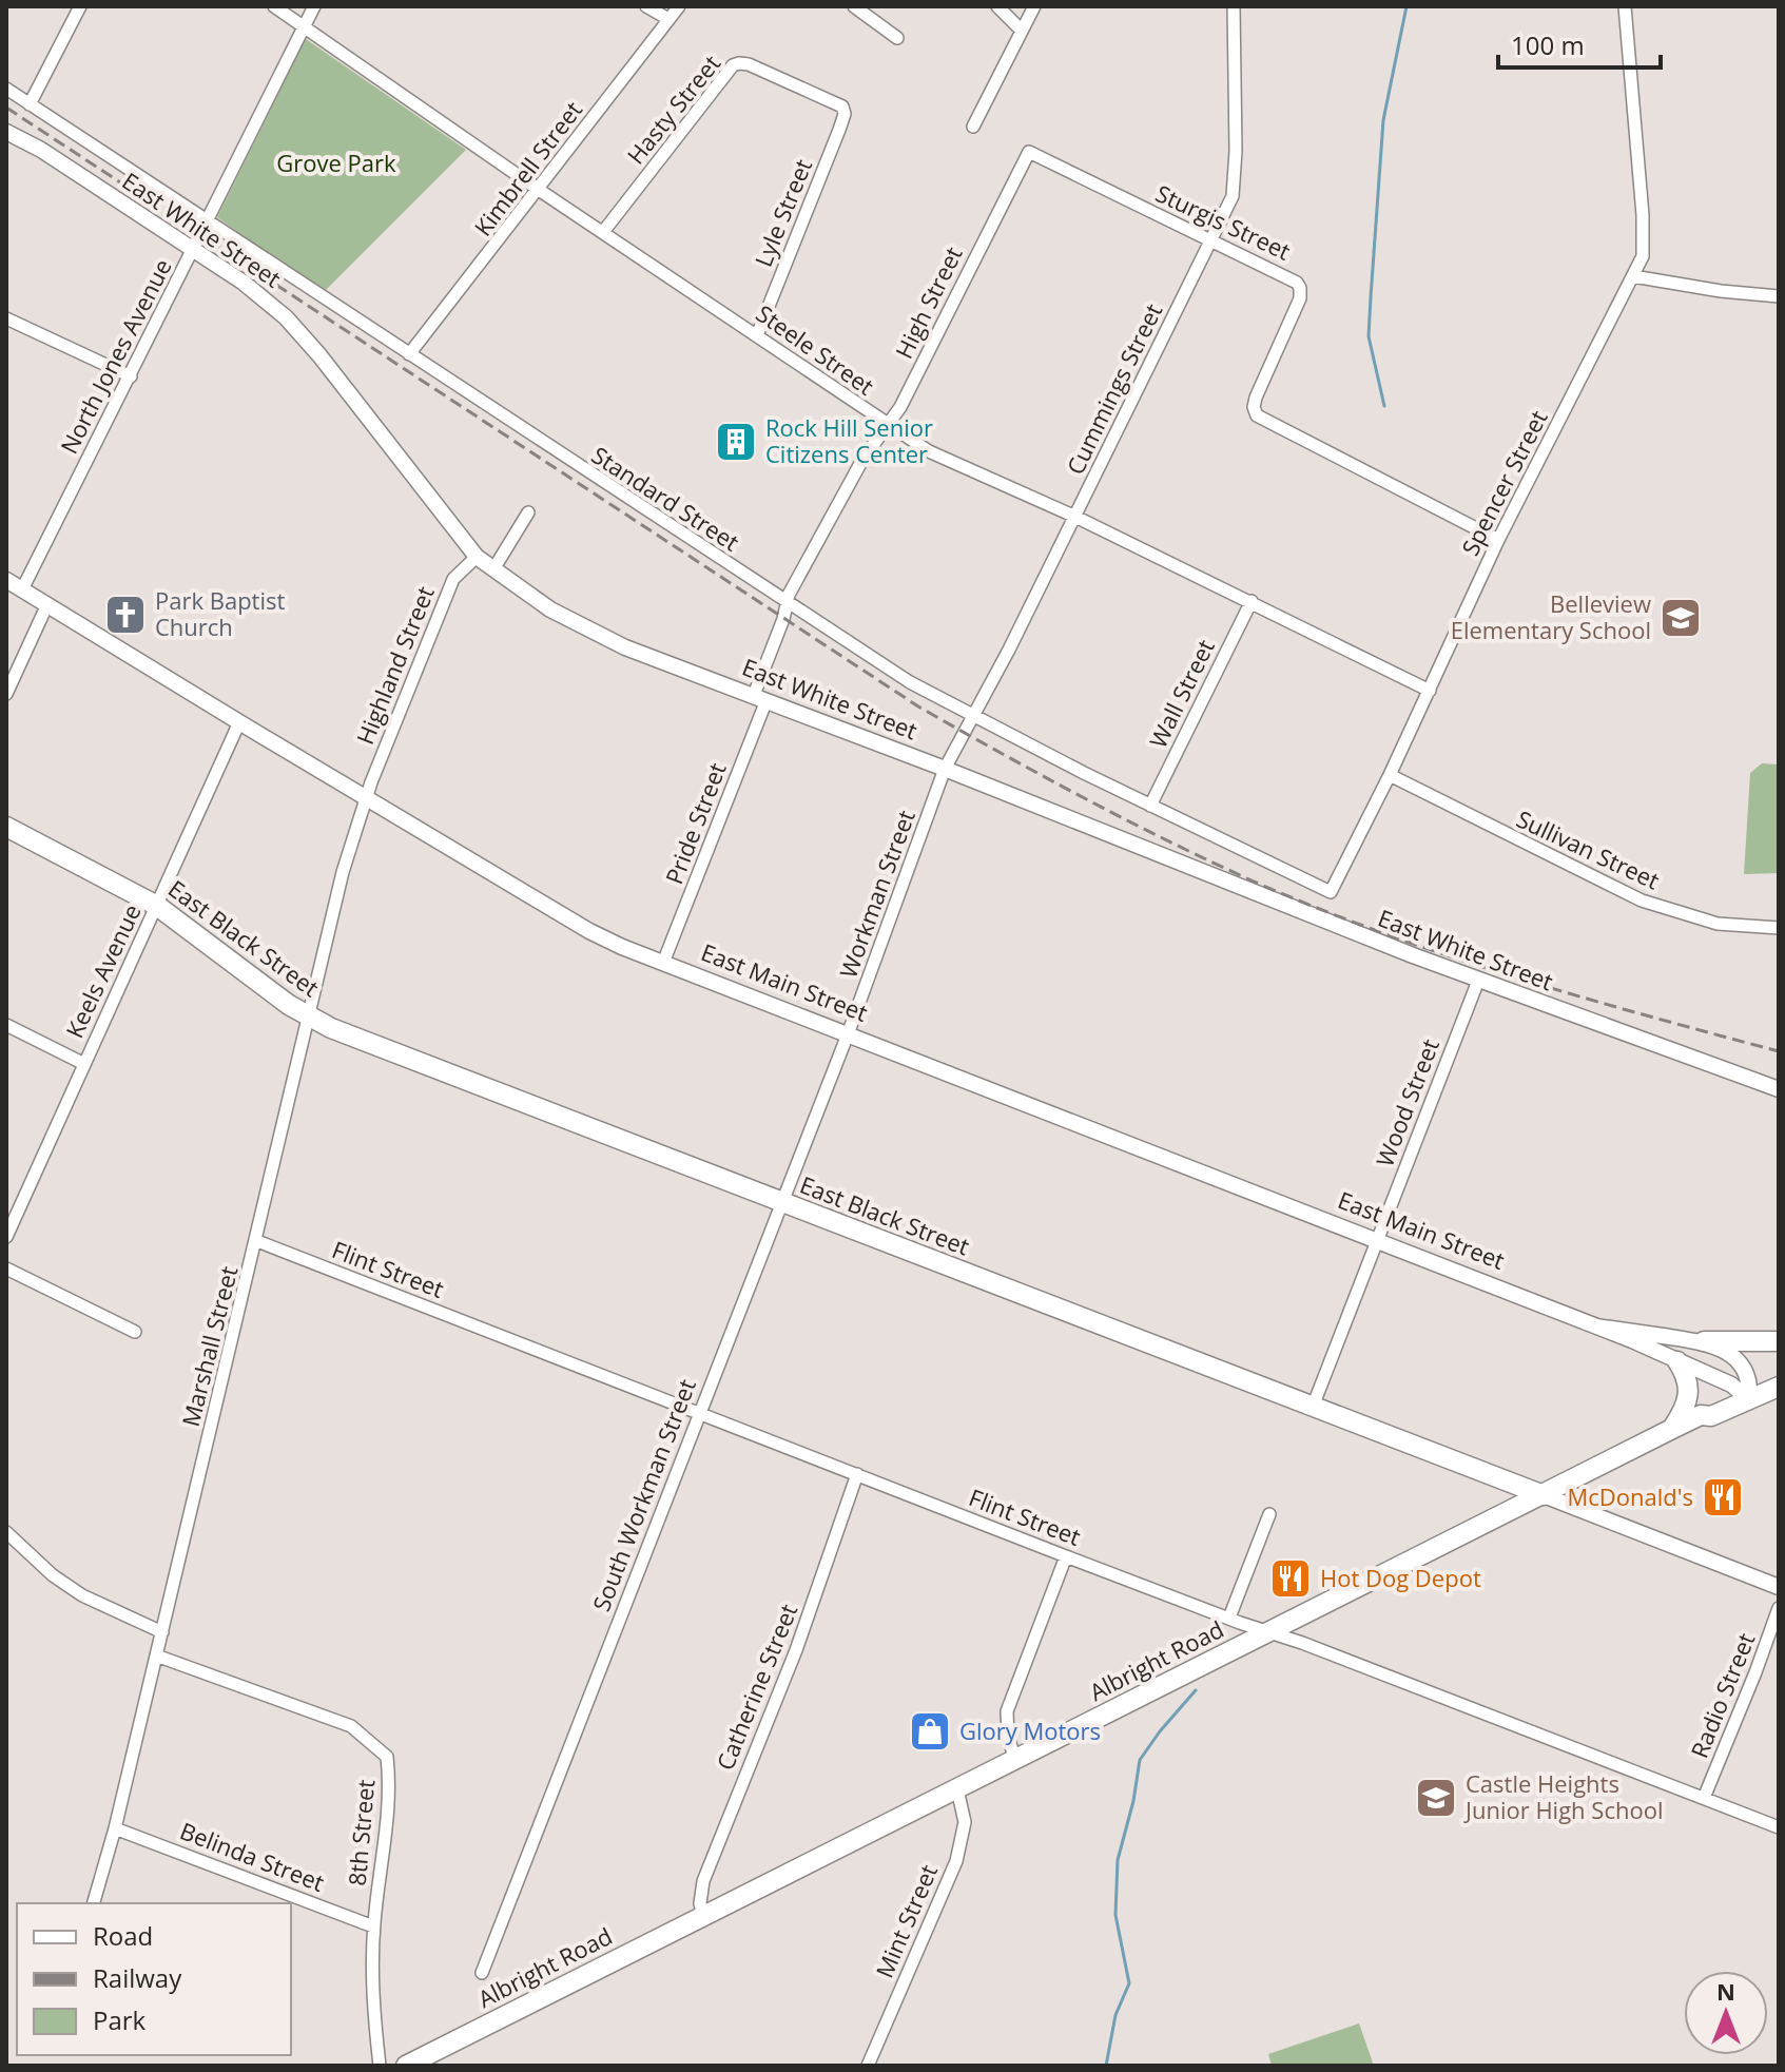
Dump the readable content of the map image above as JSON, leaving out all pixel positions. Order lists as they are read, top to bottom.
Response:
{
  "streets": {
    "main road": ["East Black Street", "Albright Road"],
    "street": [
      "Hasty Street",
      "Kimbrell Street",
      "Lyle Street",
      "Sturgis Street",
      "East White Street",
      "High Street",
      "Steele Street",
      "North Jones Avenue",
      "Cummings Street",
      "Spencer Street",
      "Standard Street",
      "Highland Street",
      "Wall Street",
      "Pride Street",
      "Sullivan Street",
      "Workman Street",
      "Keels Avenue",
      "East Main Street",
      "Wood Street",
      "Flint Street",
      "Marshall Street",
      "South Workman Street",
      "Catherine Street",
      "Radio Street",
      "8th Street",
      "Belinda Street",
      "Mint Street"
    ]
  },
  "crossings": [
    ["Hasty Street", "Lyle Street"],
    ["Hasty Street", "Steele Street"],
    ["Kimbrell Street", "Steele Street"],
    ["Kimbrell Street", "Standard Street"],
    ["Lyle Street", "Steele Street"],
    ["Sturgis Street", "High Street"],
    ["Sturgis Street", "Cummings Street"],
    ["Sturgis Street", "Spencer Street"],
    ["East White Street", "High Street"],
    ["East White Street", "North Jones Avenue"],
    ["East White Street", "Cummings Street"],
    ["East White Street", "Highland Street"],
    ["East White Street", "Pride Street"],
    ["East White Street", "Workman Street"],
    ["East White Street", "Wood Street"],
    ["High Street", "Steele Street"],
    ["High Street", "Standard Street"],
    ["High Street", "Pride Street"],
    ["Steele Street", "North Jones Avenue"],
    ["Steele Street", "Cummings Street"],
    ["Steele Street", "Spencer Street"],
    ["Steele Street", "Wall Street"],
    ["North Jones Avenue", "Standard Street"],
    ["North Jones Avenue", "East Main Street"],
    ["Cummings Street", "Standard Street"],
    ["Cummings Street", "Workman Street"],
    ["Spencer Street", "Standard Street"],
    ["Spencer Street", "Sullivan Street"],
    ["Standard Street", "Wall Street"],
    ["Highland Street", "East Main Street"],
    ["Highland Street", "Marshall Street"],
    ["Pride Street", "East Main Street"],
    ["Workman Street", "East Main Street"],
    ["Workman Street", "South Workman Street"],
    ["East Black Street", "Keels Avenue"],
    ["East Black Street", "Wood Street"],
    ["East Black Street", "Marshall Street"],
    ["East Black Street", "South Workman Street"],
    ["East Black Street", "Albright Road"],
    ["Keels Avenue", "East Main Street"],
    ["East Main Street", "Wood Street"],
    ["East Main Street", "Marshall Street"],
    ["East Main Street", "South Workman Street"],
    ["East Main Street", "Albright Road"],
    ["Flint Street", "Marshall Street"],
    ["Flint Street", "South Workman Street"],
    ["Flint Street", "Albright Road"],
    ["Flint Street", "Catherine Street"],
    ["Flint Street", "Radio Street"],
    ["Marshall Street", "8th Street"],
    ["Marshall Street", "Belinda Street"],
    ["Albright Road", "Catherine Street"],
    ["Albright Road", "Mint Street"],
    ["8th Street", "Belinda Street"]
  ],
  "parks": ["Grove Park"],
  "places": {
    "building": ["Rock Hill Senior Citizens Center"],
    "church": ["Park Baptist Church"],
    "school or university": ["Belleview Elementary School", "Castle Heights Junior High School"],
    "restaurant": ["McDonald's", "Hot Dog Depot"],
    "shop": ["Glory Motors"]
  },
  "legend": ["Road", "Railway", "Park"],
  "scale_bar": "100 m",
  "north": "top"
}
